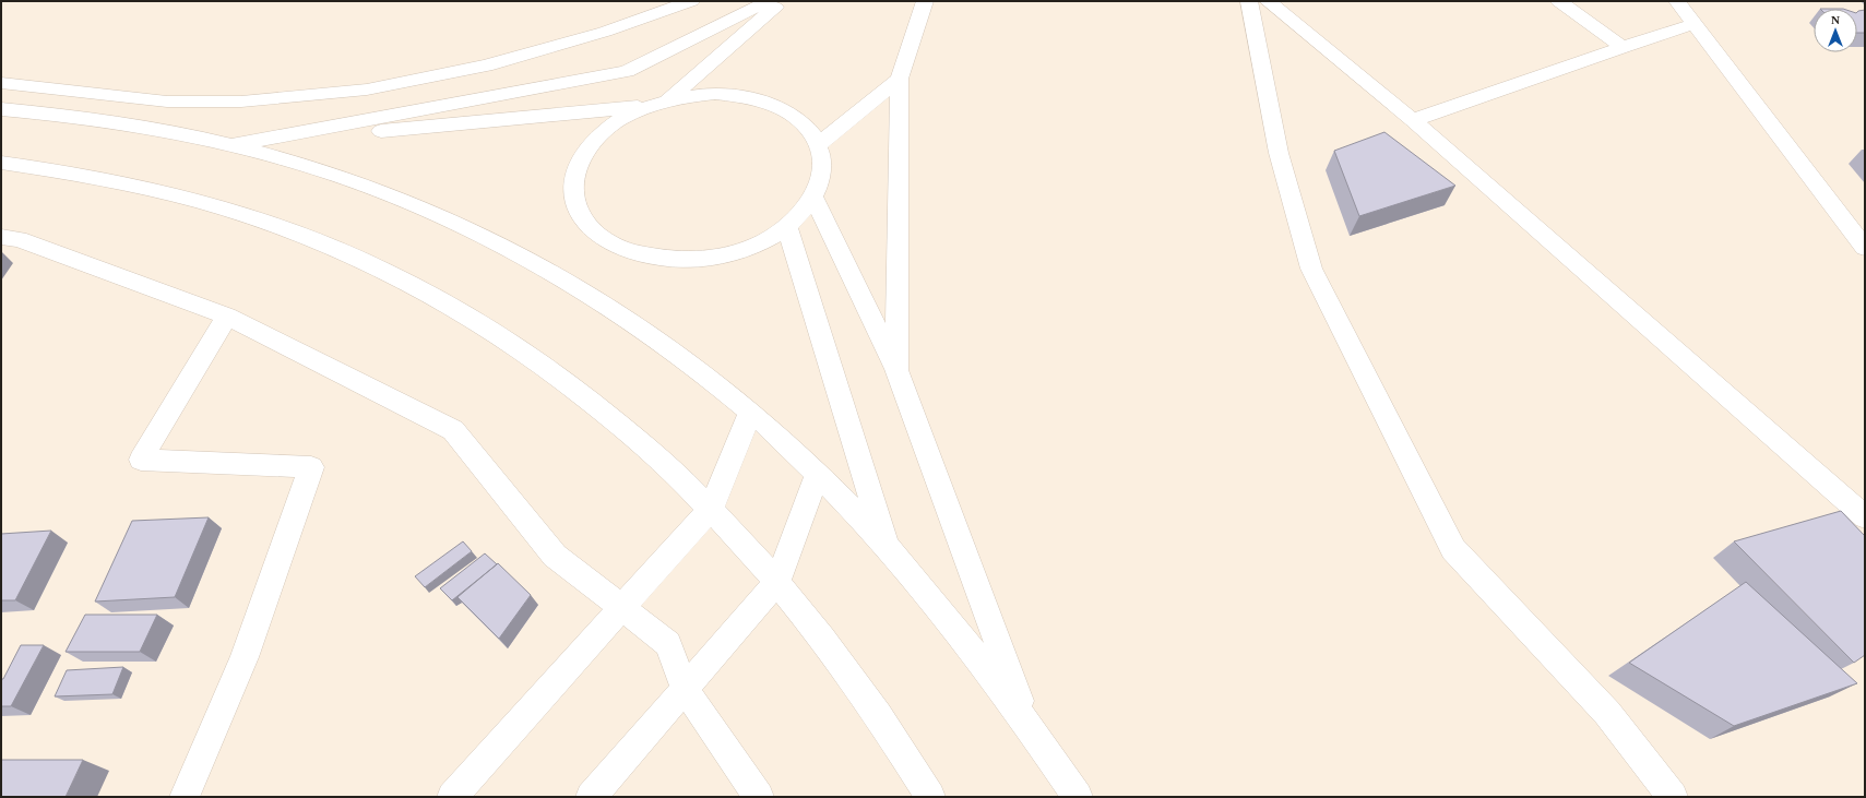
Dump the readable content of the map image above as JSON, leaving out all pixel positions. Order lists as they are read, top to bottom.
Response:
{
  "north": "top"
}
